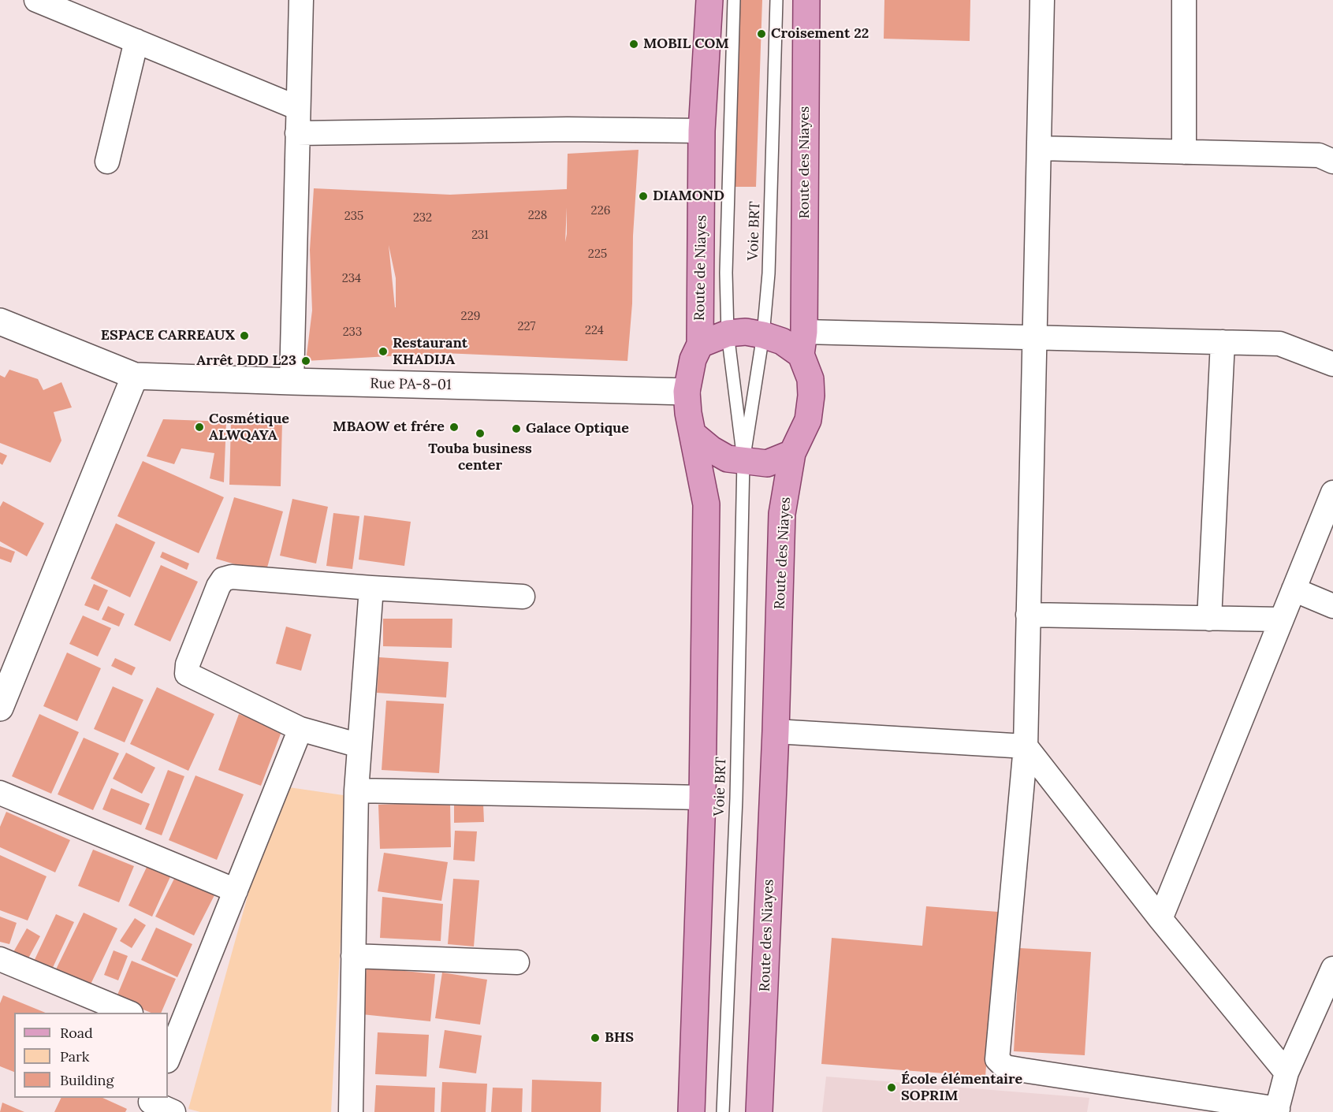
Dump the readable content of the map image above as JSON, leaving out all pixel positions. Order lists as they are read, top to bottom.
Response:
{
  "streets": {
    "main road": ["Route des Niayes", "Route de Niayes"],
    "street": ["Rue PA-8-01"],
    "lane": ["Voie BRT"]
  },
  "crossings": [
    ["Route de Niayes", "Rue PA-8-01"]
  ],
  "places": [
    "Croisement 22",
    "MOBIL COM",
    "DIAMOND",
    "ESPACE CARREAUX",
    "Restaurant KHADIJA",
    "Arrêt DDD L23",
    "Cosmétique ALWQAYA",
    "MBAOW et frére",
    "Galace Optique",
    "Touba business center",
    "BHS",
    "École élémentaire SOPRIM"
  ],
  "house_numbers": [
    "226",
    "228",
    "235",
    "232",
    "231",
    "225",
    "234",
    "229",
    "227",
    "224",
    "233"
  ],
  "legend": ["Road", "Park", "Building"]
}
